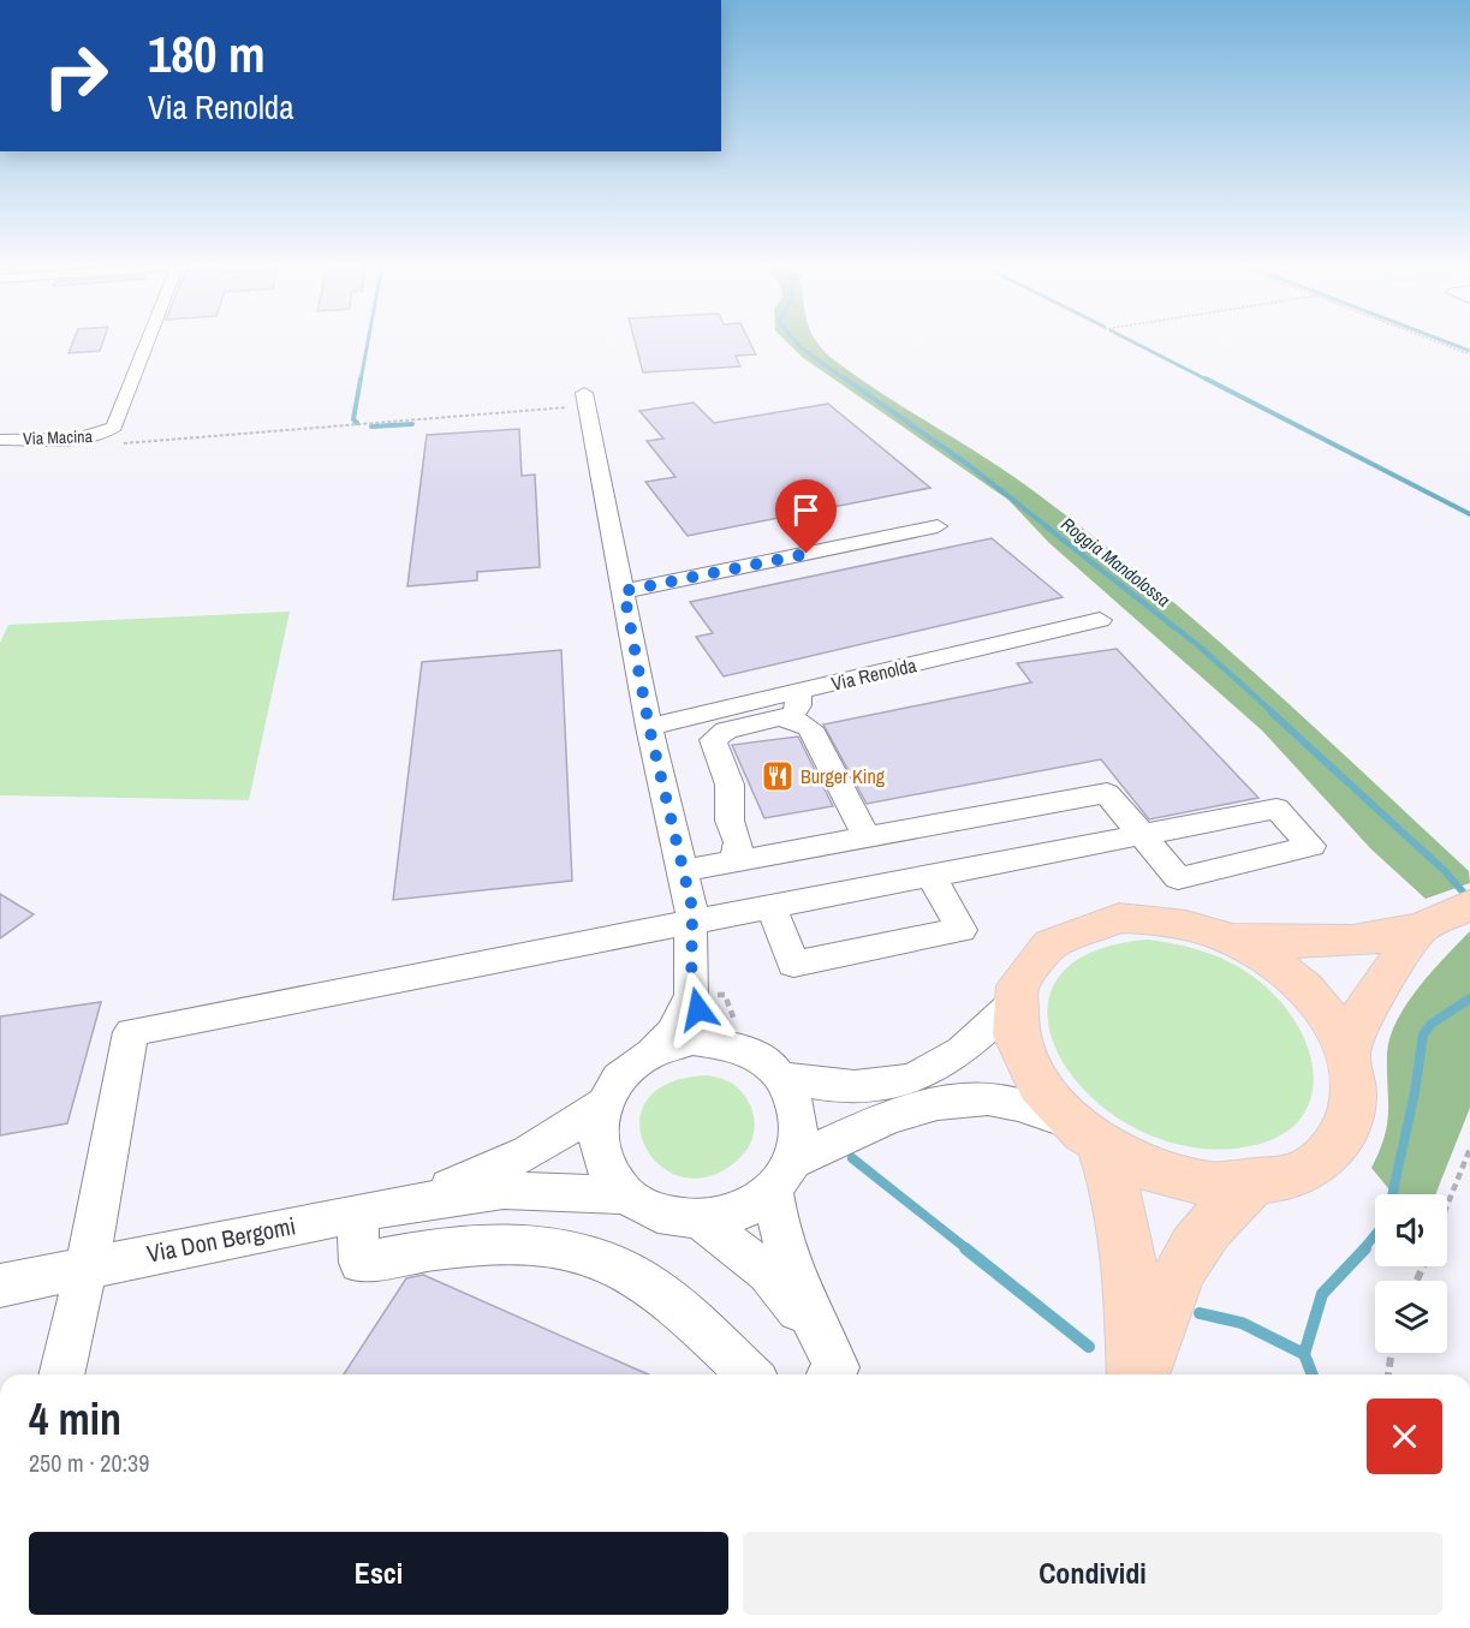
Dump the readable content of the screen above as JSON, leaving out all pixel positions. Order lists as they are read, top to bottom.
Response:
{
  "streets": {
    "street": ["Via Macina", "Via Renolda", "Via Don Bergomi"]
  },
  "water": ["Roggia Mandolossa"],
  "places": {
    "restaurant": ["Burger King"]
  },
  "page": {
    "turn": ["180 m", "Via Renolda"],
    "heading": ["4 min", "250 m · 20:39"],
    "buttons": ["Esci", "Condividi"]
  }
}
